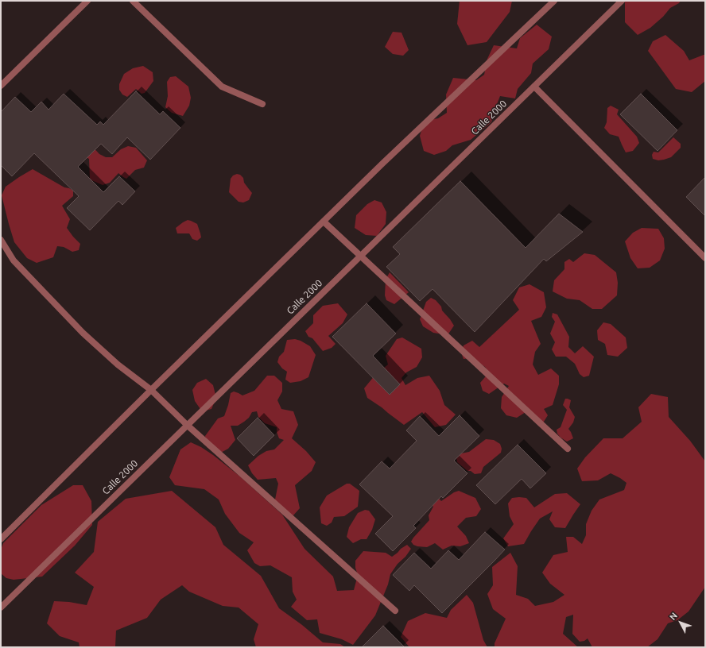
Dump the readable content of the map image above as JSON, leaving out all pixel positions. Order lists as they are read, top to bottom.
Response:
{
  "streets": {
    "street": ["Calle 2000"]
  },
  "north": "top left"
}
